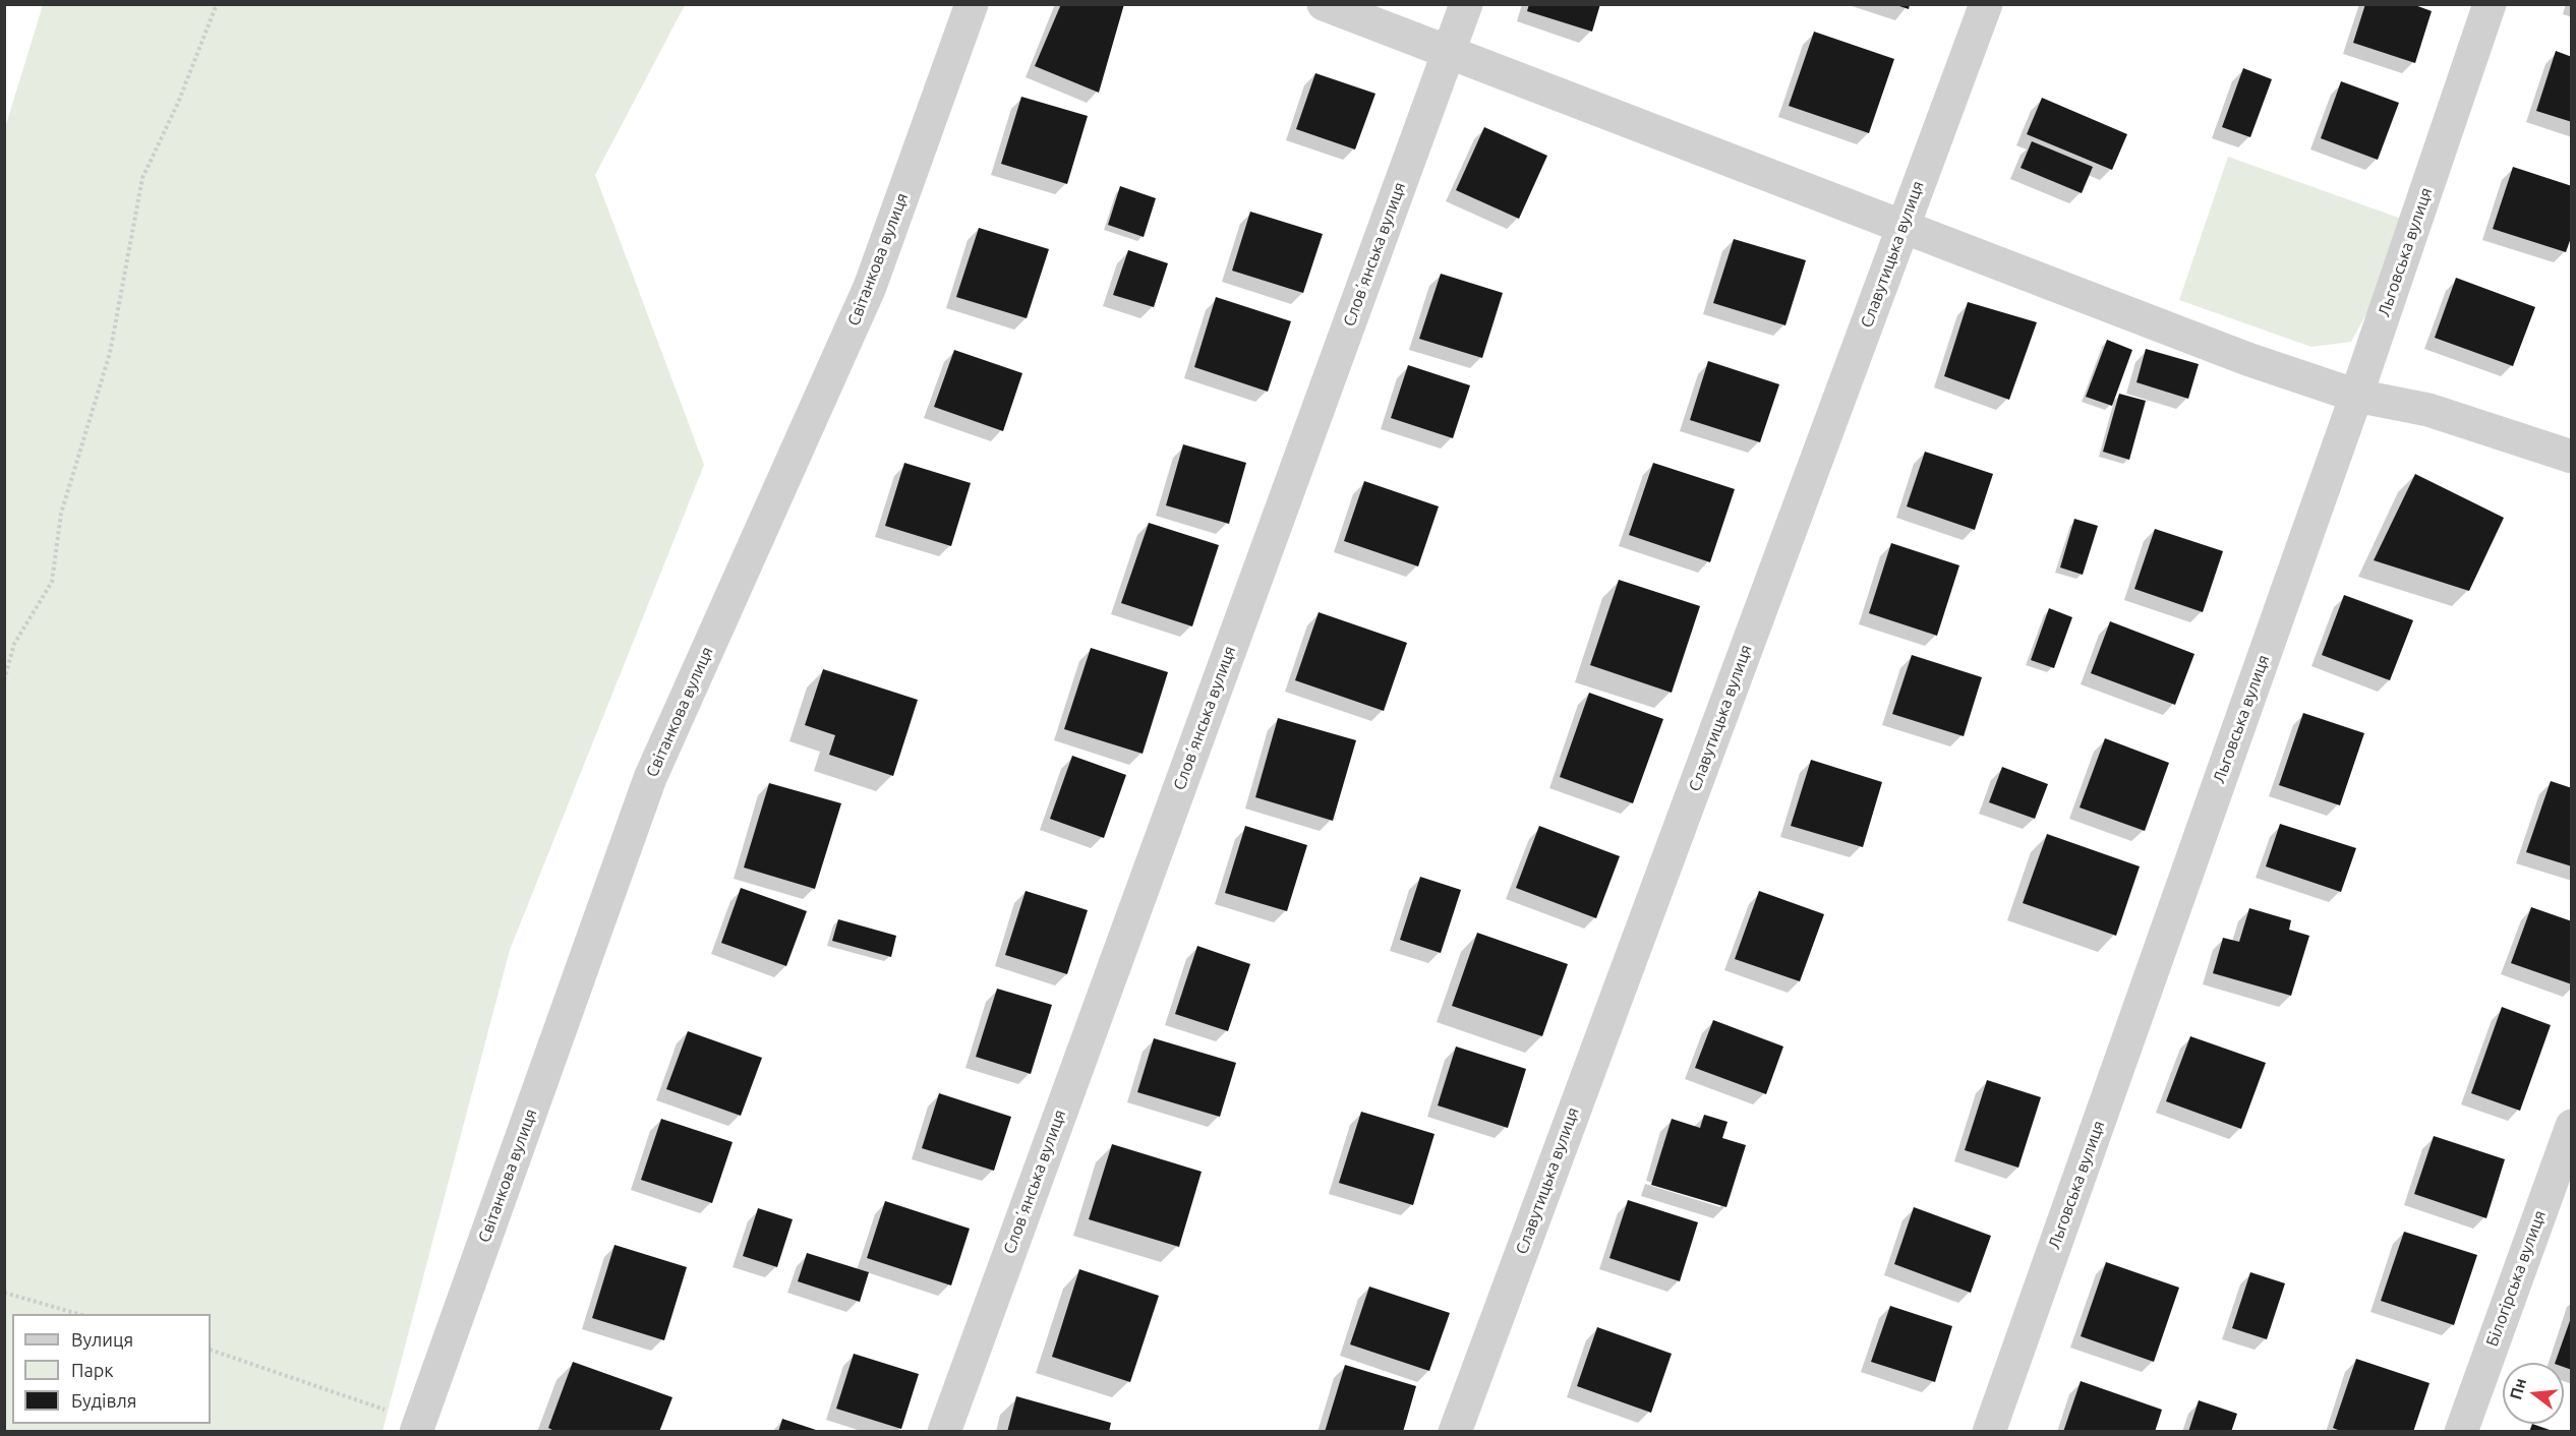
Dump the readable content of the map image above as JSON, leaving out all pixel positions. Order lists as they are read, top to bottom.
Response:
{
  "streets": {
    "street": [
      "Льговська вулиця",
      "Словʼянська вулиця",
      "Славутицька вулиця",
      "Світанкова вулиця",
      "Білогірська вулиця"
    ]
  },
  "legend": ["Вулиця", "Парк", "Будівля"],
  "north": "left"
}
